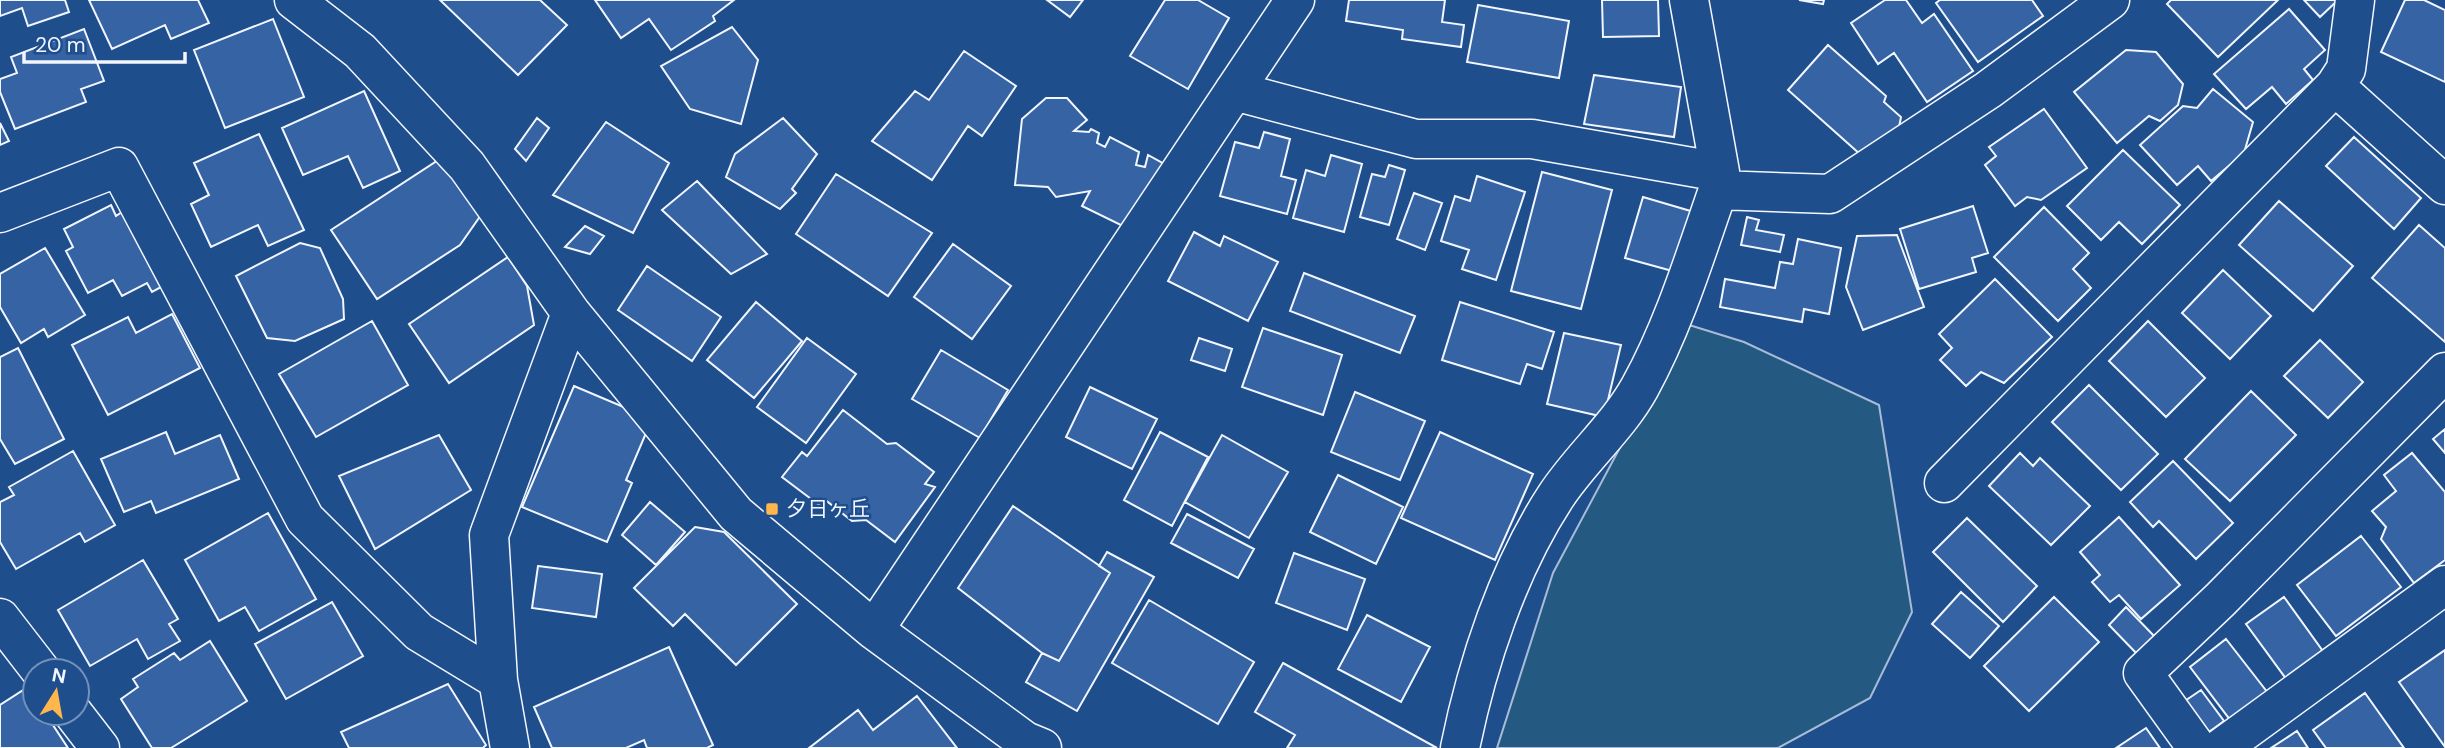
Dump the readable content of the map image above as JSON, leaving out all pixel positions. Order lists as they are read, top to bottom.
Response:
{
  "places": {
    "transit": ["夕日ヶ丘"]
  },
  "scale_bar": "20 m",
  "north": "top"
}
